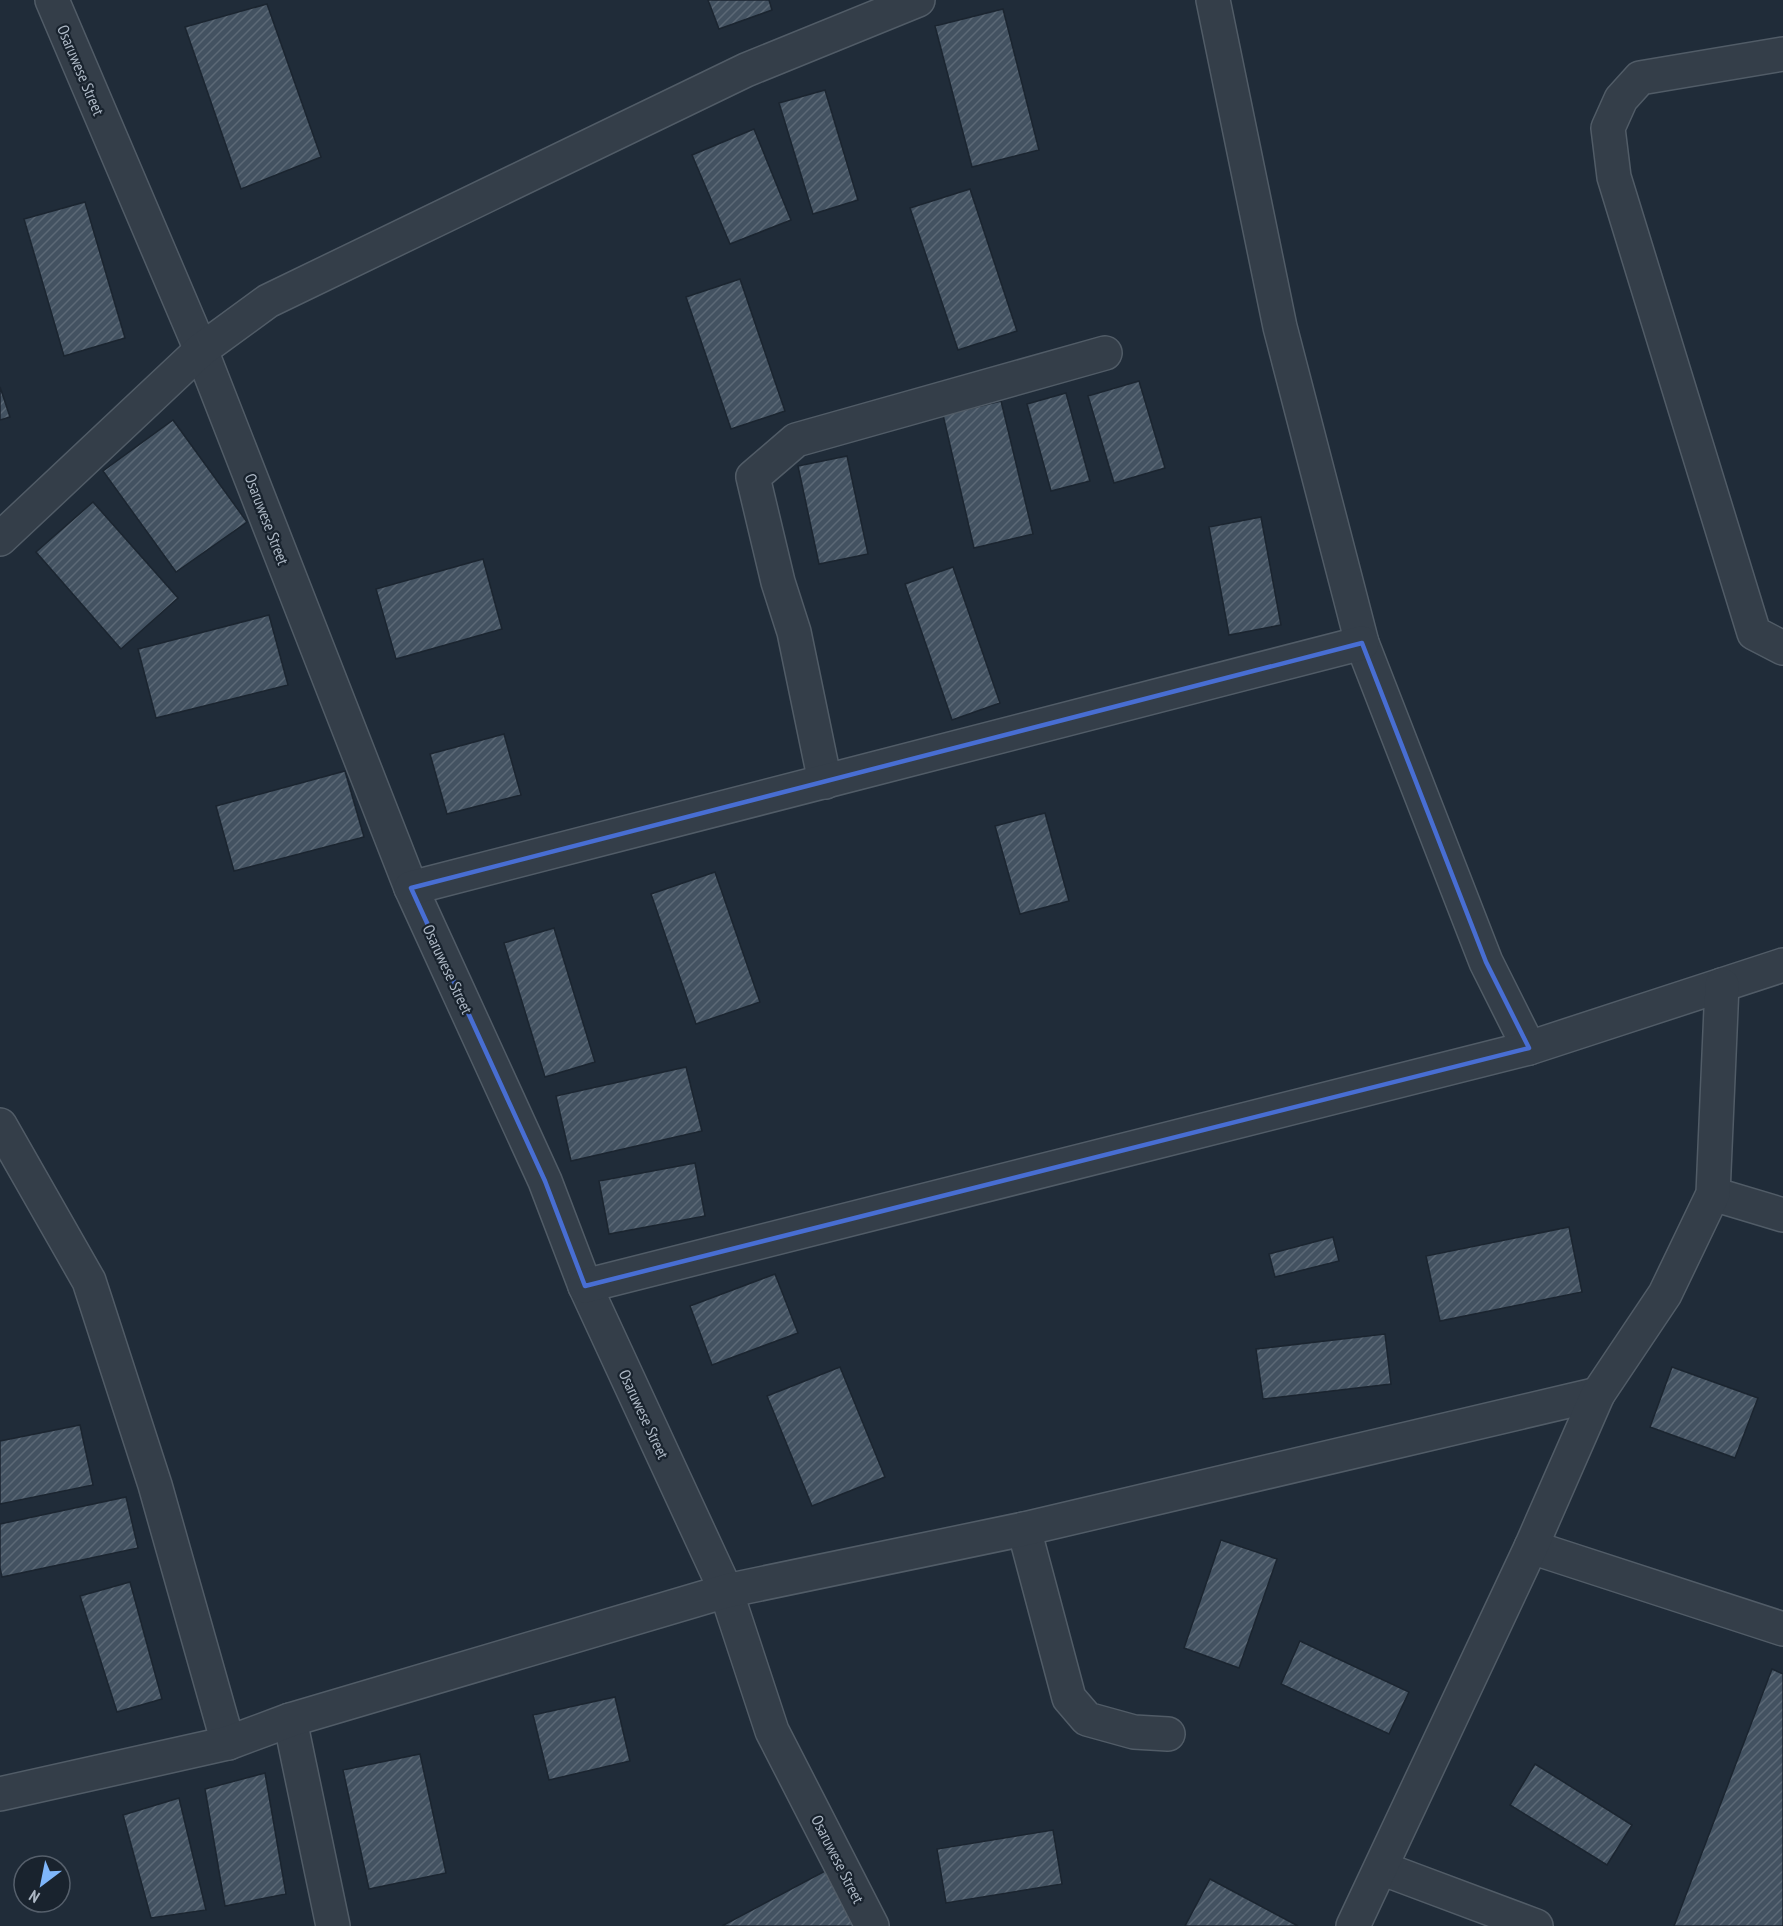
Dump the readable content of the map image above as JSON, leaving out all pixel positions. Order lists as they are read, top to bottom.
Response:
{
  "streets": {
    "street": ["Osaruwese Street"]
  },
  "north": "bottom left"
}
